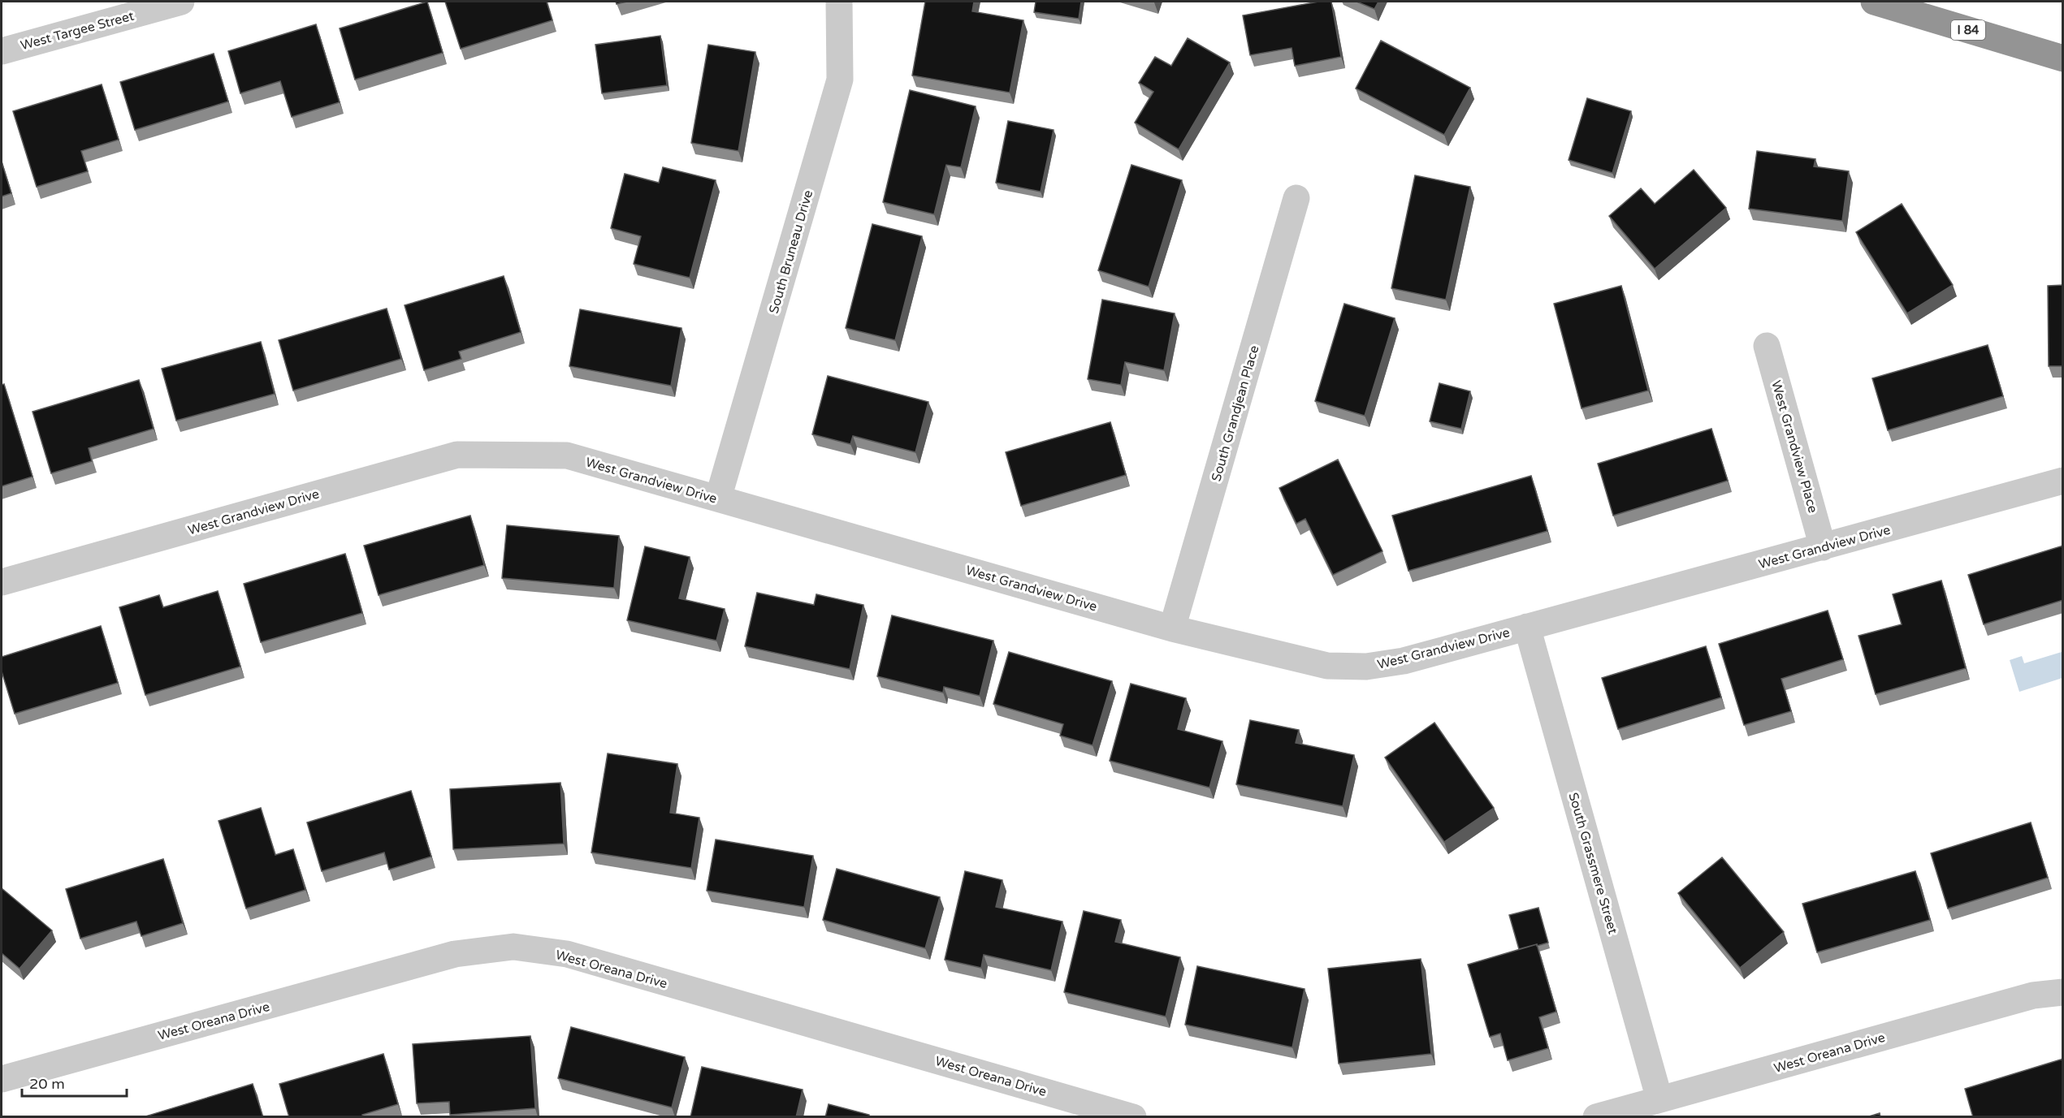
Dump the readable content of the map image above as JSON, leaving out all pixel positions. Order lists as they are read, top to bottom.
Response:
{
  "streets": {
    "highway": ["I 84"],
    "street": [
      "West Targee Street",
      "South Bruneau Drive",
      "South Grandjean Place",
      "West Grandview Place",
      "West Grandview Drive",
      "South Grassmere Street",
      "West Oreana Drive"
    ]
  },
  "crossings": [
    ["South Bruneau Drive", "West Grandview Drive"],
    ["South Grandjean Place", "West Grandview Drive"],
    ["West Grandview Place", "West Grandview Drive"],
    ["West Grandview Drive", "South Grassmere Street"],
    ["South Grassmere Street", "West Oreana Drive"]
  ],
  "scale_bar": "20 m"
}
